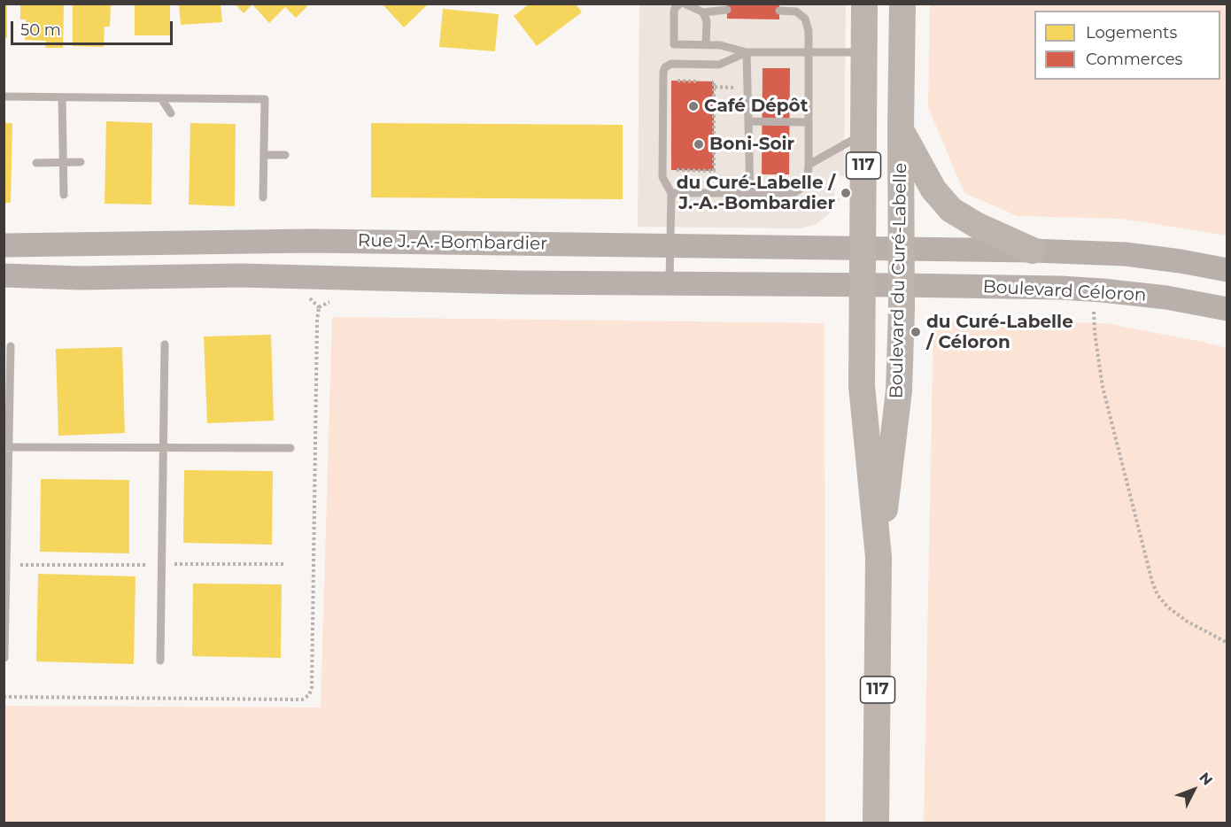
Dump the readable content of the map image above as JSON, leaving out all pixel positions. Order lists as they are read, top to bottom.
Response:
{
  "streets": {
    "main road": ["117", "Boulevard du Curé-Labelle"],
    "street": ["Rue J.-A.-Bombardier", "Boulevard Céloron"]
  },
  "crossings": [
    ["Rue J.-A.-Bombardier", "Boulevard du Curé-Labelle"],
    ["Boulevard du Curé-Labelle", "Boulevard Céloron"]
  ],
  "places": [
    "Café Dépôt",
    "Boni-Soir",
    "du Curé-Labelle / J.-A.-Bombardier",
    "du Curé-Labelle / Céloron"
  ],
  "legend": ["Logements", "Commerces"],
  "scale_bar": "50 m",
  "north": "top right"
}
